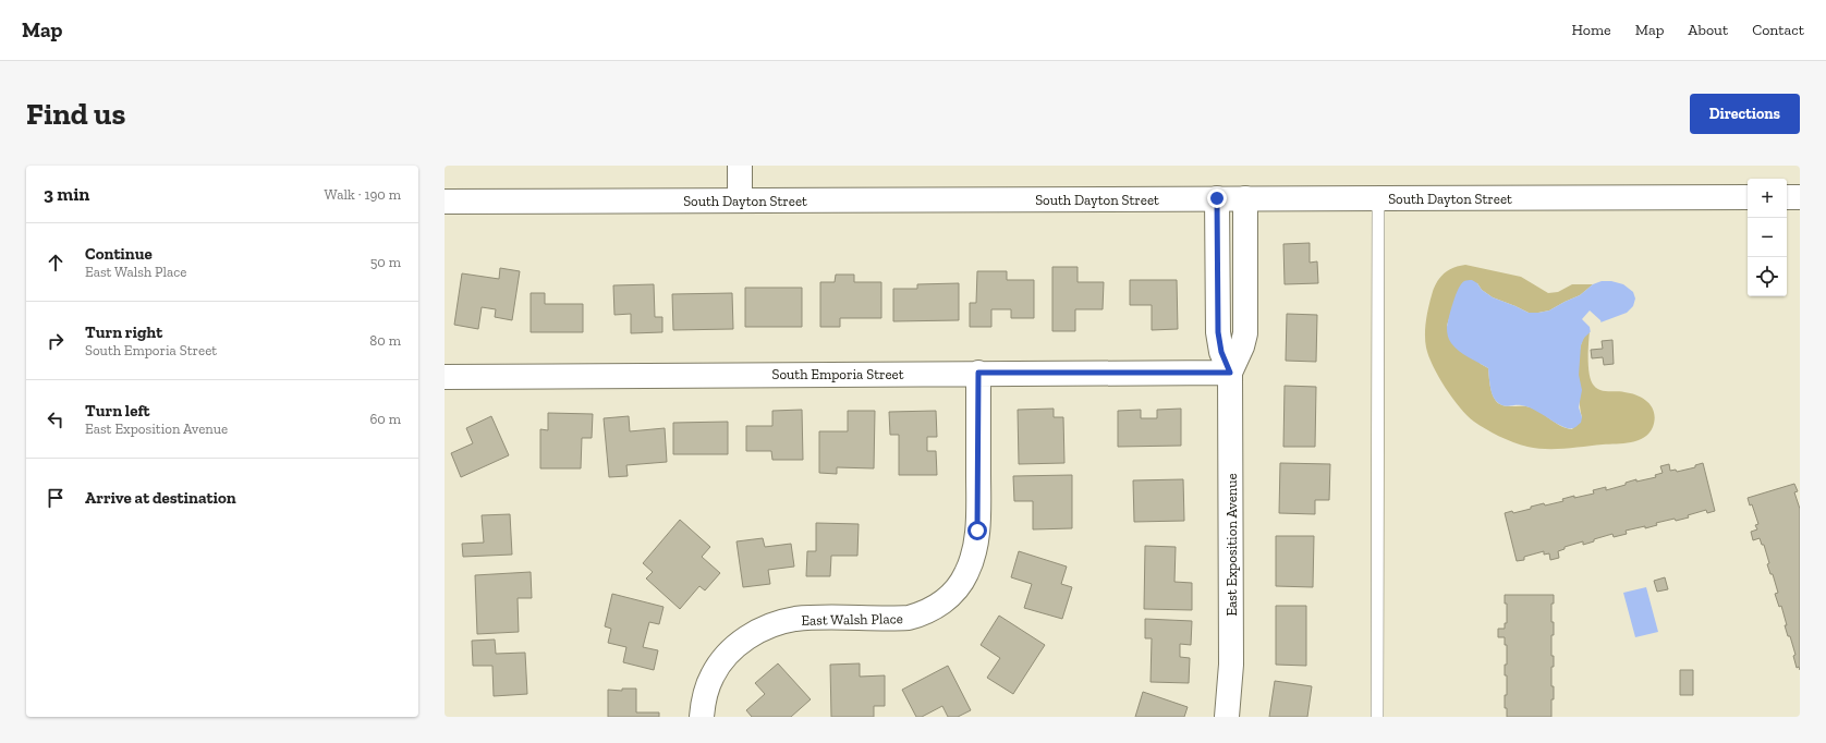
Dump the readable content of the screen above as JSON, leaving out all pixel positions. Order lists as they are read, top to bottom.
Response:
{
  "streets": {
    "street": [
      "South Dayton Street",
      "South Emporia Street",
      "East Exposition Avenue",
      "East Walsh Place"
    ]
  },
  "crossings": [
    ["South Dayton Street", "East Exposition Avenue"],
    ["South Emporia Street", "East Exposition Avenue"],
    ["South Emporia Street", "East Walsh Place"]
  ],
  "page": {
    "header": "Map",
    "nav": [
      "Home",
      "Map",
      "About",
      "Contact"
    ],
    "buttons": "Directions",
    "title": "Find us",
    "heading": ["3 min", "Walk · 190 m"],
    "map_buttons": ["+", "−"],
    "list": [
      ["Continue", "East Walsh Place", "50 m"],
      ["Turn right", "South Emporia Street", "80 m"],
      ["Turn left", "East Exposition Avenue", "60 m"],
      "Arrive at destination"
    ]
  }
}
